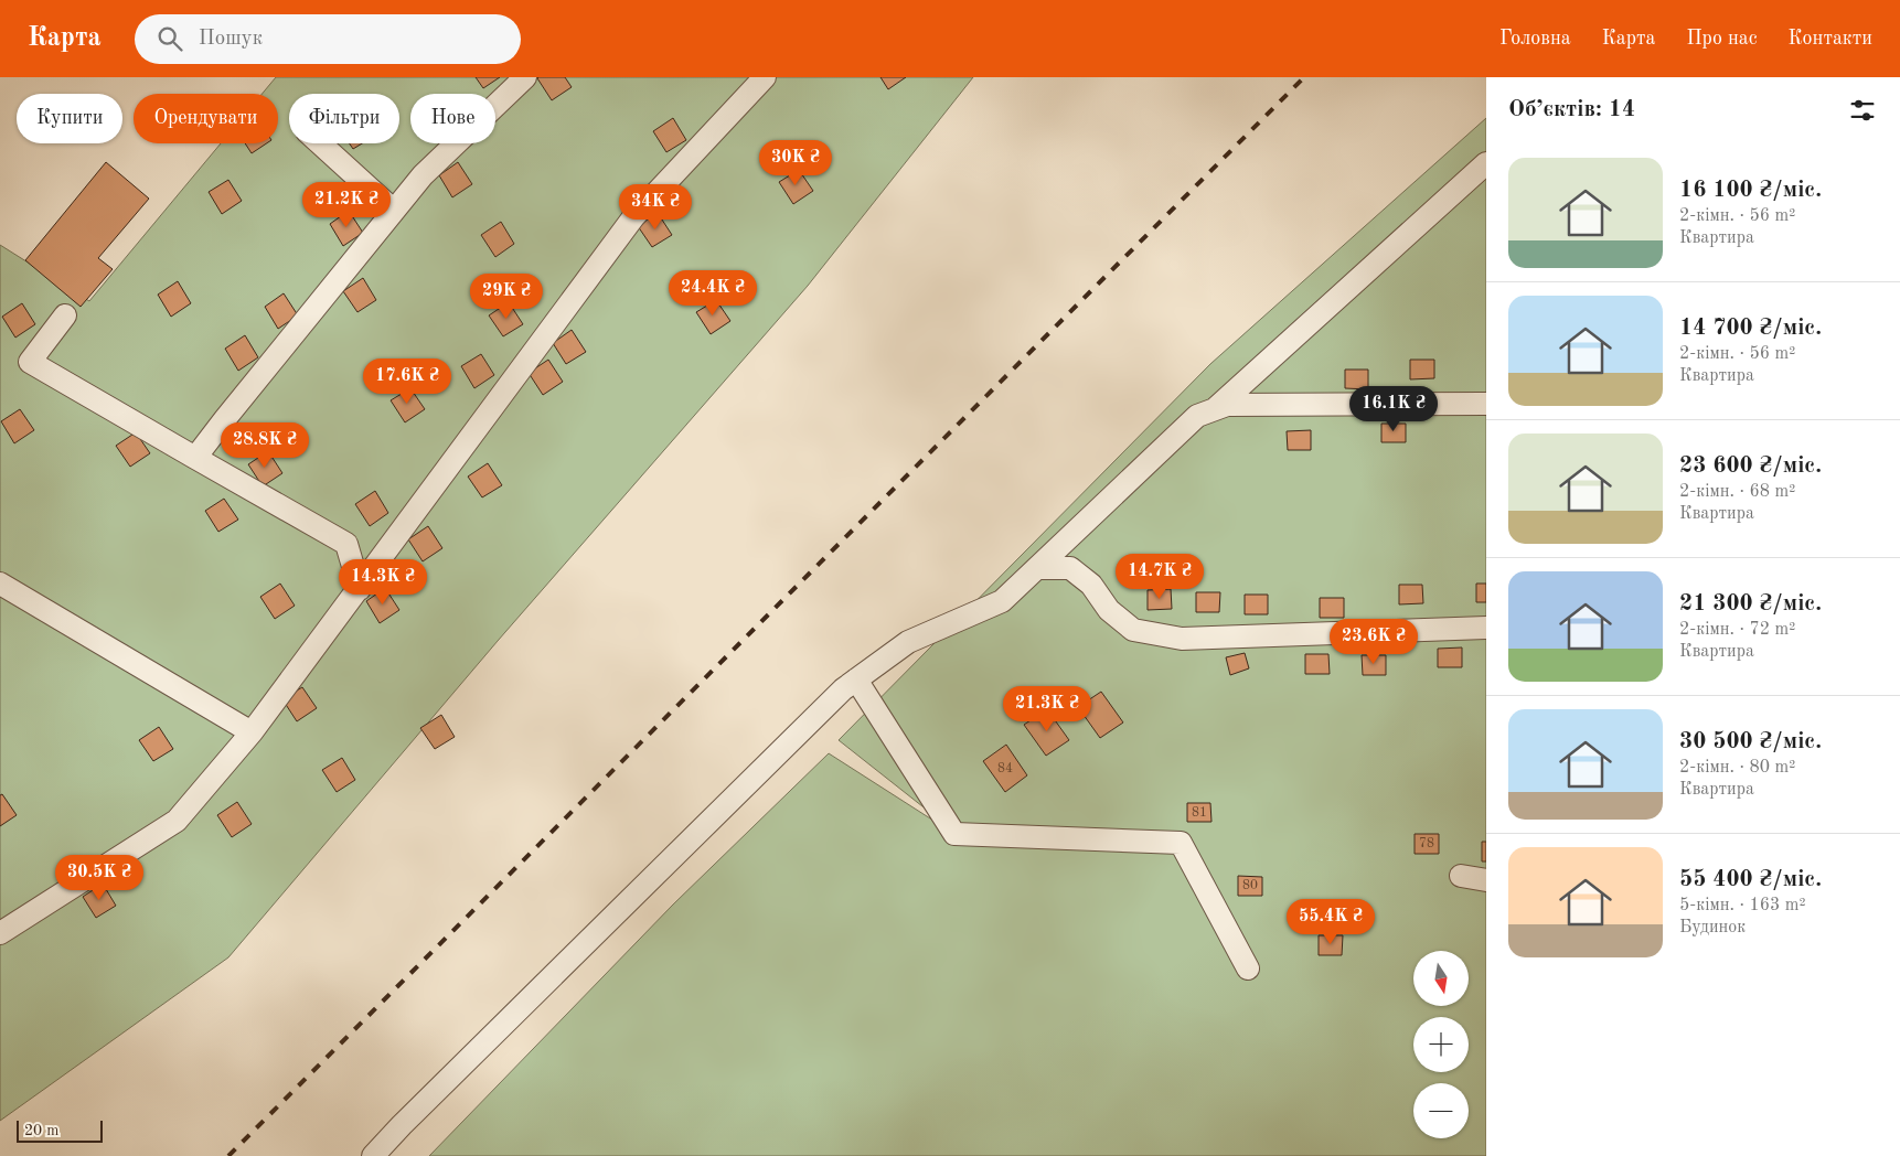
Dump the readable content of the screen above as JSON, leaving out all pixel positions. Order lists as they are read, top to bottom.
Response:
{
  "house_numbers": [
    "84",
    "81",
    "78",
    "80"
  ],
  "scale_bar": "20 m",
  "north": "bottom",
  "page": {
    "header": "Карта",
    "search": "Пошук",
    "nav": [
      "Головна",
      "Карта",
      "Про нас",
      "Контакти"
    ],
    "heading": "Об’єктів: 14",
    "chip": [
      "Купити",
      "Орендувати",
      "Фільтри",
      "Нове"
    ],
    "price": [
      "30K ₴",
      "21.2K ₴",
      "34K ₴",
      "24.4K ₴",
      "29K ₴",
      "17.6K ₴",
      "16.1K ₴",
      "28.8K ₴",
      "14.7K ₴",
      "14.3K ₴",
      "23.6K ₴",
      "21.3K ₴",
      "30.5K ₴",
      "55.4K ₴"
    ],
    "list": [
      {
        "name": "16 100 ₴/міс.",
        "note": "2-кімн. · 56 m² · Квартира"
      },
      {
        "name": "14 700 ₴/міс.",
        "note": "2-кімн. · 56 m² · Квартира"
      },
      {
        "name": "23 600 ₴/міс.",
        "note": "2-кімн. · 68 m² · Квартира"
      },
      {
        "name": "21 300 ₴/міс.",
        "note": "2-кімн. · 72 m² · Квартира"
      },
      {
        "name": "30 500 ₴/міс.",
        "note": "2-кімн. · 80 m² · Квартира"
      },
      {
        "name": "55 400 ₴/міс.",
        "note": "5-кімн. · 163 m² · Будинок"
      }
    ],
    "map_buttons": ["+", "−"],
    "scale": "20 m"
  }
}
